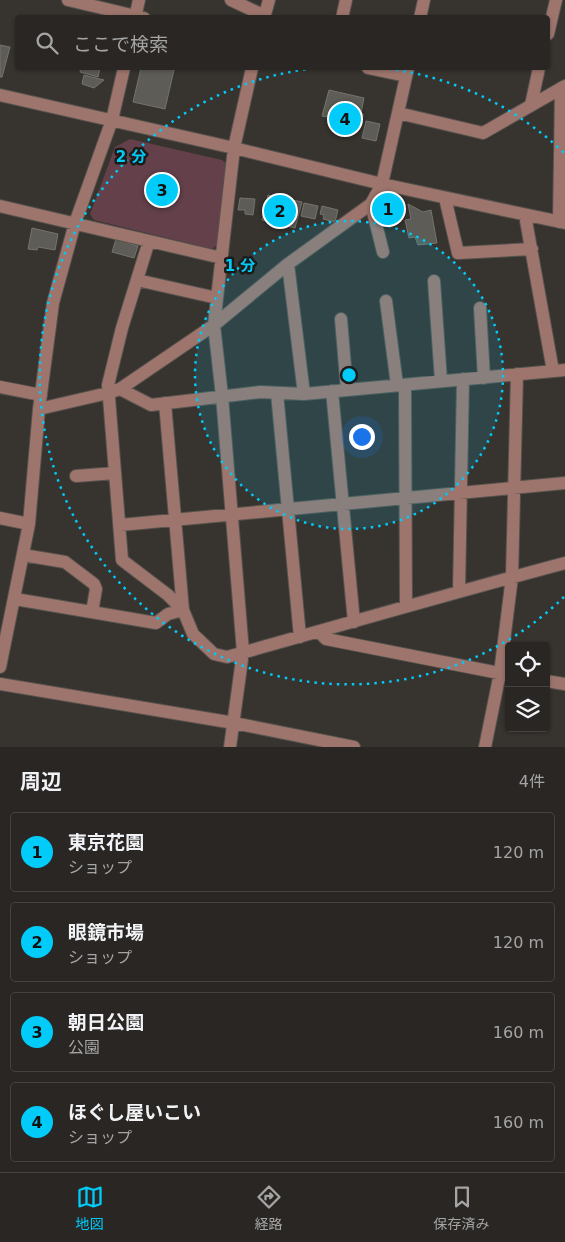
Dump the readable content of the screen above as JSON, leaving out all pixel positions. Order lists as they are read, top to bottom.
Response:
{
  "page": {
    "search": "ここで検索",
    "pins": [
      "4",
      "3",
      "1",
      "2"
    ],
    "heading": ["周辺", "4件"],
    "list": [
      {
        "mark": "1",
        "name": "東京花園",
        "note": "ショップ",
        "value": "120 m"
      },
      {
        "mark": "2",
        "name": "眼鏡市場",
        "note": "ショップ",
        "value": "120 m"
      },
      {
        "mark": "3",
        "name": "朝日公園",
        "note": "公園",
        "value": "160 m"
      },
      {
        "mark": "4",
        "name": "ほぐし屋いこい",
        "note": "ショップ",
        "value": "160 m"
      }
    ],
    "nav": ["地図", "経路", "保存済み"]
  },
  "rings": ["2 分", "1 分"]
}
